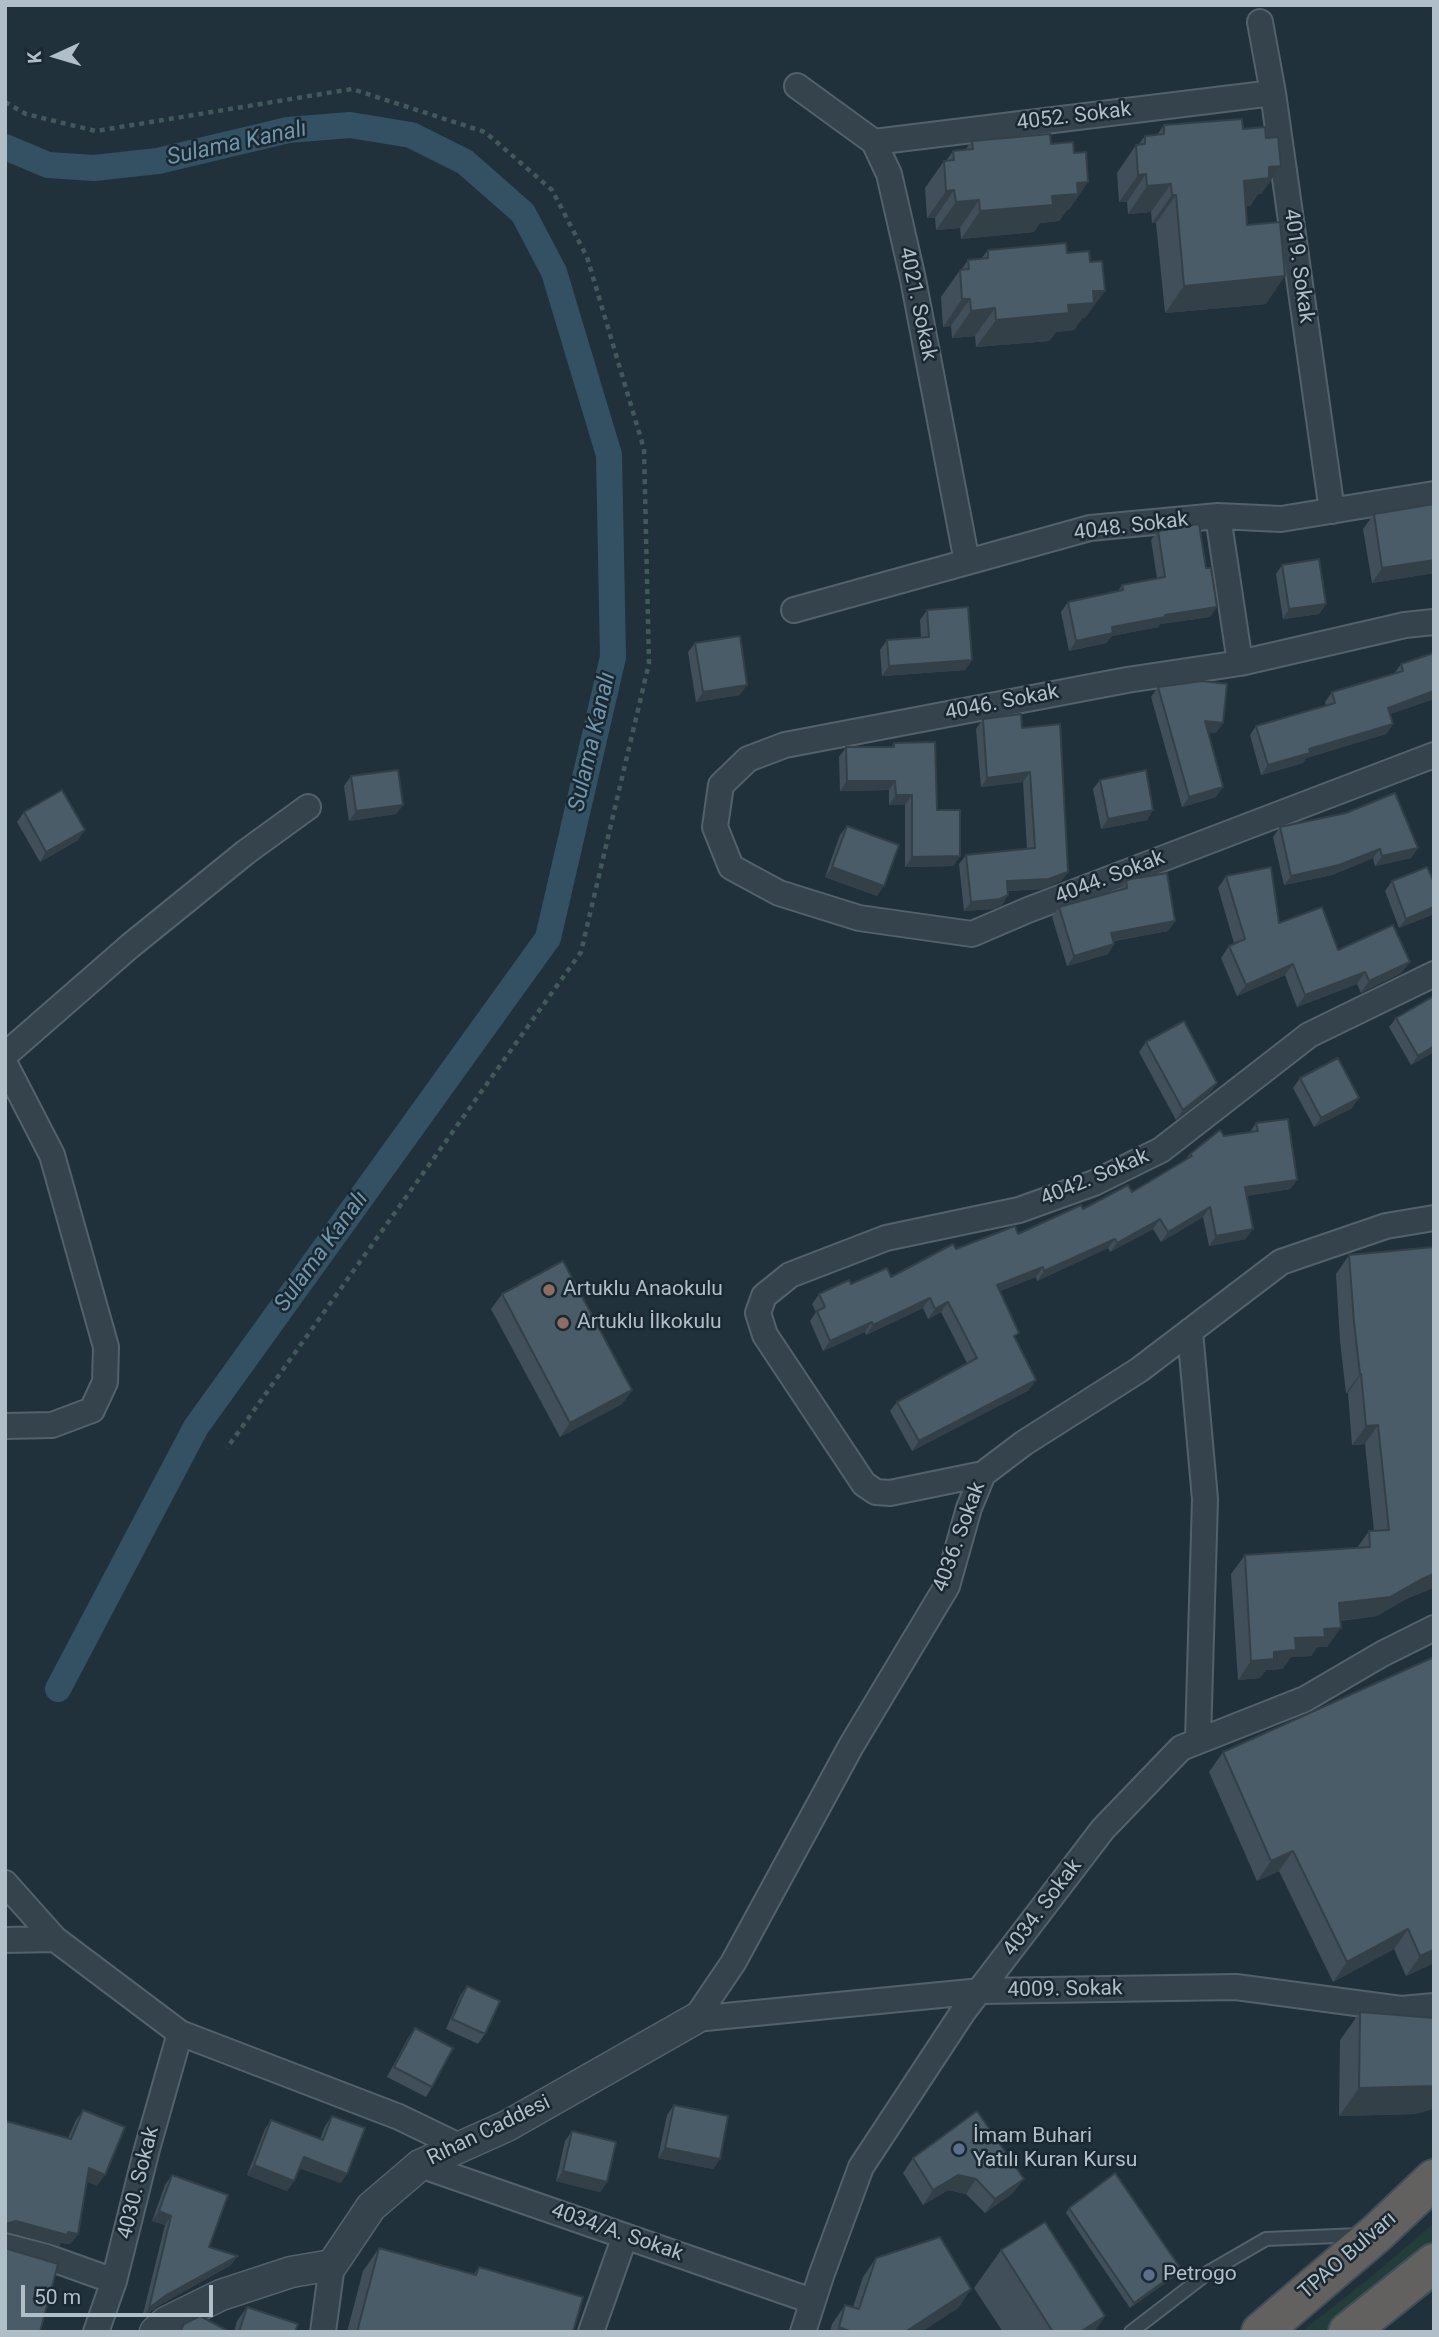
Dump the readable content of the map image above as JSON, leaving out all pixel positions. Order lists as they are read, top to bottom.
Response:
{
  "streets": {
    "highway": ["TPAO Bulvarı"],
    "street": [
      "4052. Sokak",
      "4019. Sokak",
      "4021. Sokak",
      "4048. Sokak",
      "4046. Sokak",
      "4044. Sokak",
      "4042. Sokak",
      "4036. Sokak",
      "4034. Sokak",
      "4009. Sokak",
      "Rıhan Caddesi",
      "4030. Sokak",
      "4034/A. Sokak"
    ]
  },
  "crossings": [
    ["4052. Sokak", "4019. Sokak"],
    ["4052. Sokak", "4021. Sokak"],
    ["4019. Sokak", "4048. Sokak"],
    ["4021. Sokak", "4048. Sokak"],
    ["4046. Sokak", "4044. Sokak"],
    ["4042. Sokak", "4036. Sokak"],
    ["4036. Sokak", "4009. Sokak"],
    ["4036. Sokak", "Rıhan Caddesi"],
    ["4034. Sokak", "4009. Sokak"],
    ["4034. Sokak", "4034/A. Sokak"],
    ["4009. Sokak", "Rıhan Caddesi"],
    ["Rıhan Caddesi", "4034/A. Sokak"]
  ],
  "water": ["Sulama Kanalı"],
  "places": [
    "Artuklu Anaokulu",
    "Artuklu İlkokulu",
    "İmam Buhari Yatılı Kuran Kursu",
    "Petrogo"
  ],
  "scale_bar": "50 m",
  "north": "left"
}
